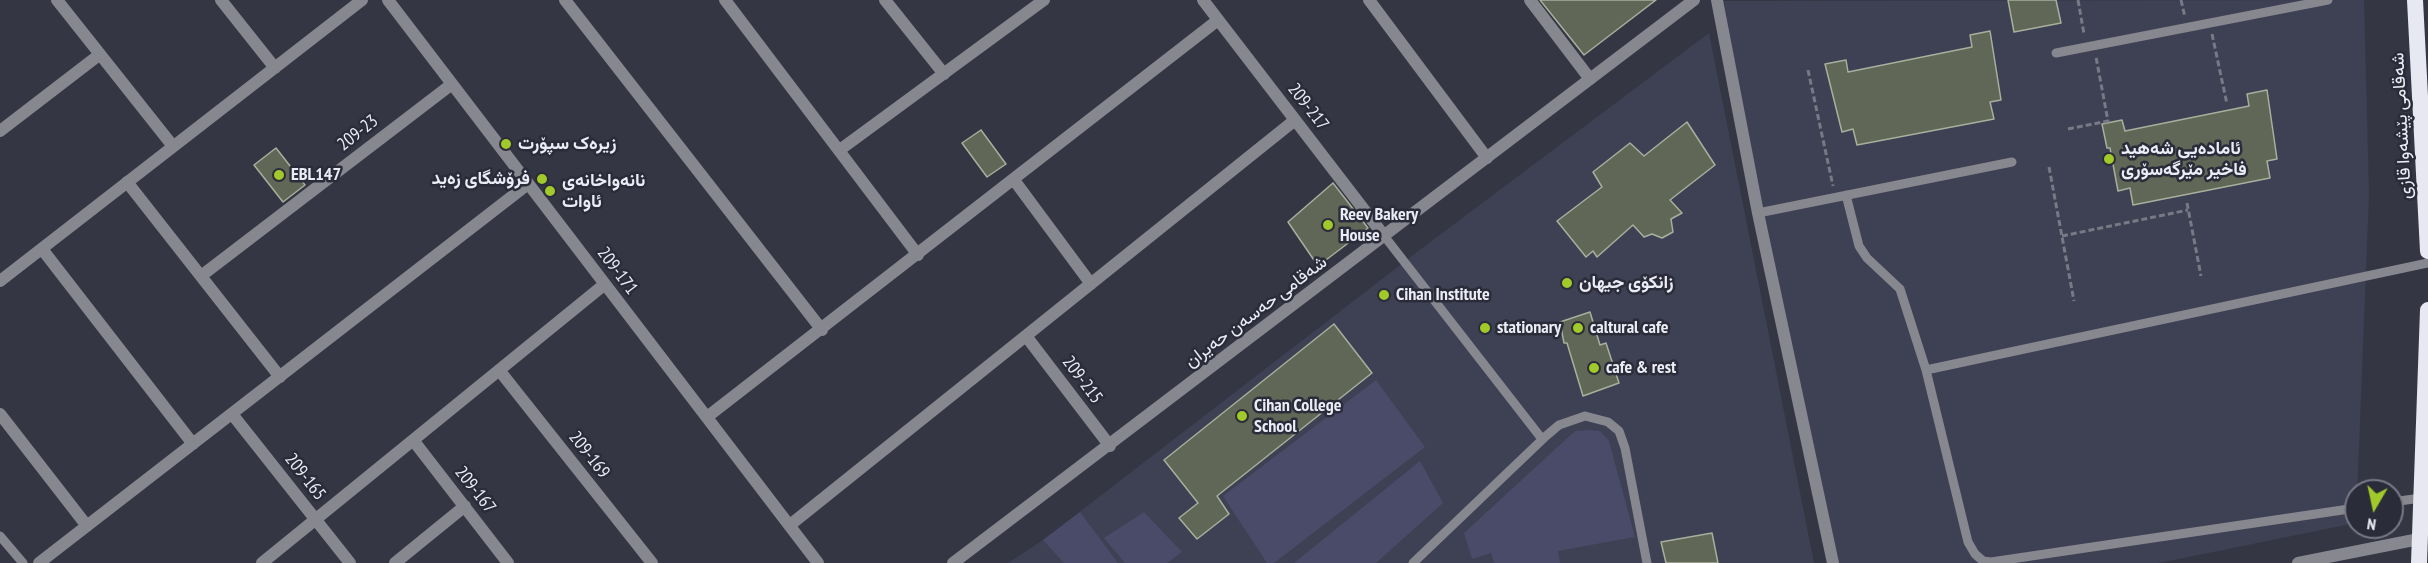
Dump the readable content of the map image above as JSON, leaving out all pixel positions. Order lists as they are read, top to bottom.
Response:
{
  "streets": {
    "highway": ["شەقامی پێشەوا قازی"],
    "street": [
      "209-217",
      "209-23",
      "209-171",
      "شەقامی حەسەن حەیران",
      "209-215",
      "209-169",
      "209-165",
      "209-167"
    ]
  },
  "crossings": [
    ["209-217", "شەقامی حەسەن حەیران"],
    ["209-23", "209-171"],
    ["شەقامی حەسەن حەیران", "209-215"]
  ],
  "places": [
    "زیرەک سپۆرت",
    "ئامادەیی شەهید فاخیر مێرگەسۆری",
    "EBL147",
    "فرۆشگای زەید",
    "نانەواخانەی ئاوات",
    "Reev Bakery House",
    "زانکۆی جیھان",
    "Cihan Institute",
    "stationary",
    "caltural cafe",
    "cafe & rest",
    "Cihan College School"
  ],
  "north": "bottom"
}
